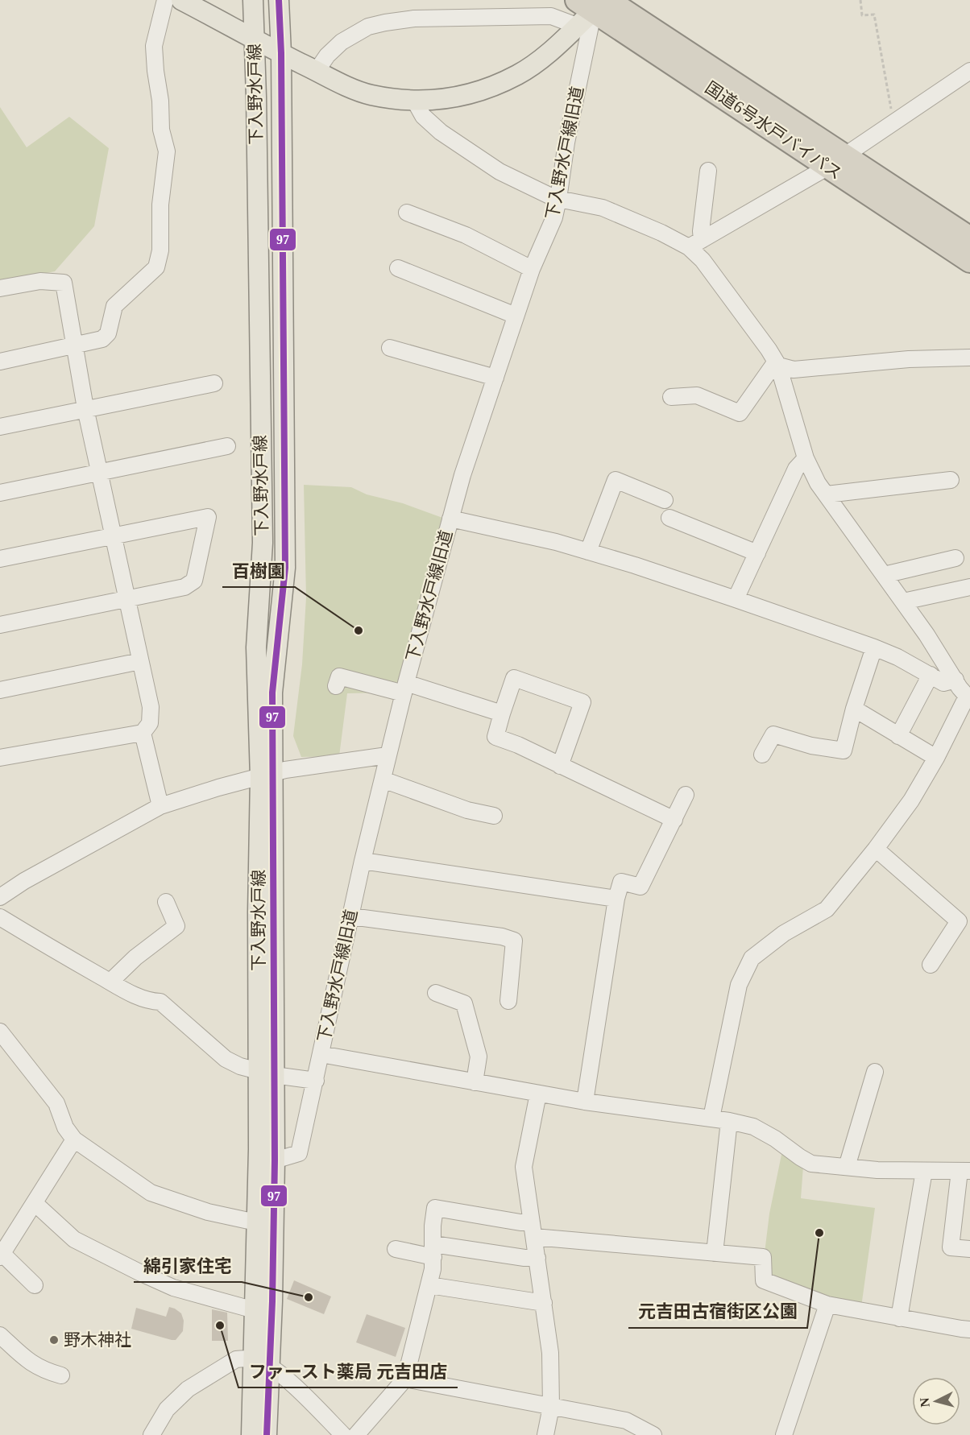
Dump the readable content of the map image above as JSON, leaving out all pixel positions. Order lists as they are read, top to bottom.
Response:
{
  "streets": {
    "highway": ["国道6号水戸バイパス"],
    "main road": ["下入野水戸線"],
    "street": ["下入野水戸線旧道"]
  },
  "crossings": [
    ["下入野水戸線", "下入野水戸線旧道"],
    ["国道6号水戸バイパス", "下入野水戸線旧道"]
  ],
  "places": [
    "百樹園",
    "元吉田古宿街区公園",
    "綿引家住宅",
    "ファースト薬局 元吉田店",
    "野木神社"
  ],
  "lines": ["transit line 97"],
  "north": "left"
}
